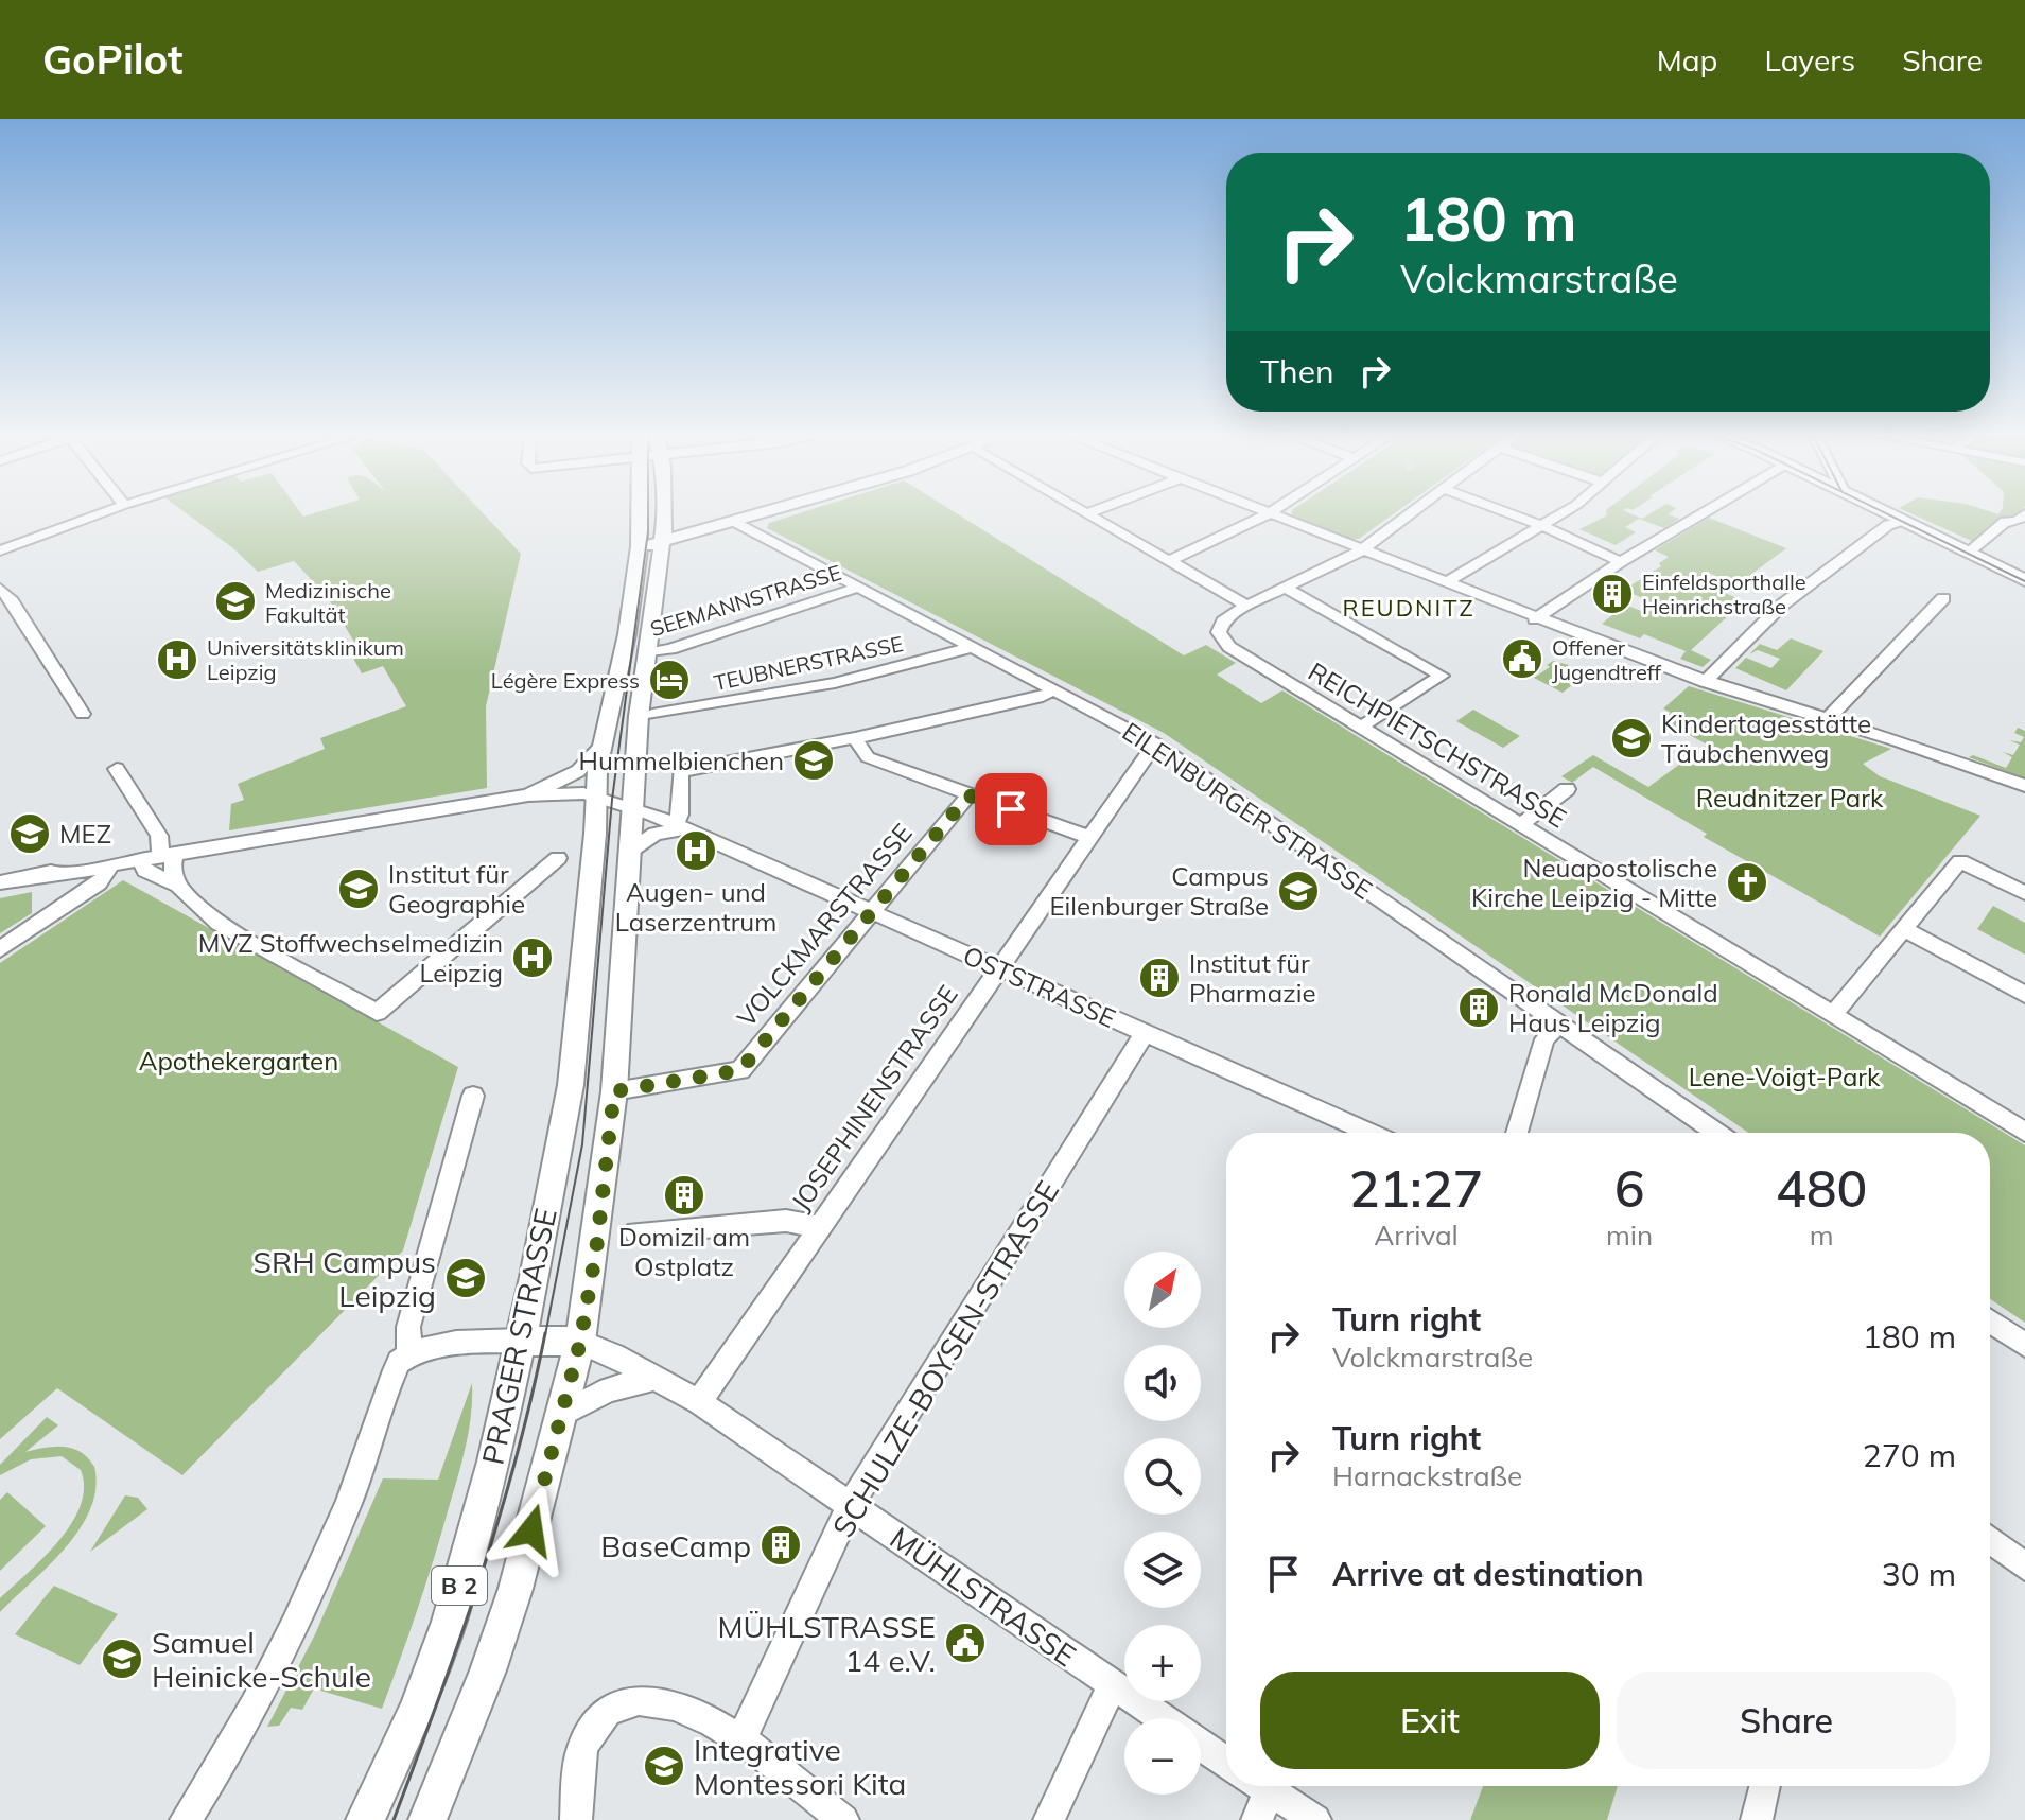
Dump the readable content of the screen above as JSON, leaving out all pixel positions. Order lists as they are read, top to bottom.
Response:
{
  "streets": {
    "main road": ["PRAGER STRASSE", "B 2"],
    "street": [
      "SEEMANNSTRASSE",
      "TEUBNERSTRASSE",
      "REICHPIETSCHSTRASSE",
      "EILENBURGER STRASSE",
      "VOLCKMARSTRASSE",
      "OSTSTRASSE",
      "JOSEPHINENSTRASSE",
      "SCHULZE-BOYSEN-STRASSE",
      "MÜHLSTRASSE"
    ]
  },
  "crossings": [
    ["SEEMANNSTRASSE", "EILENBURGER STRASSE"],
    ["SEEMANNSTRASSE", "B 2"],
    ["TEUBNERSTRASSE", "EILENBURGER STRASSE"],
    ["EILENBURGER STRASSE", "JOSEPHINENSTRASSE"],
    ["VOLCKMARSTRASSE", "OSTSTRASSE"],
    ["VOLCKMARSTRASSE", "PRAGER STRASSE"],
    ["OSTSTRASSE", "JOSEPHINENSTRASSE"],
    ["OSTSTRASSE", "PRAGER STRASSE"],
    ["OSTSTRASSE", "SCHULZE-BOYSEN-STRASSE"],
    ["OSTSTRASSE", "B 2"],
    ["JOSEPHINENSTRASSE", "MÜHLSTRASSE"],
    ["PRAGER STRASSE", "B 2"],
    ["PRAGER STRASSE", "MÜHLSTRASSE"],
    ["SCHULZE-BOYSEN-STRASSE", "MÜHLSTRASSE"]
  ],
  "districts": ["REUDNITZ"],
  "parks": ["Reudnitzer Park", "Apothekergarten", "Lene-Voigt-Park"],
  "places": {
    "building": [
      "Einfeldsporthalle Heinrichstraße",
      "Institut für Pharmazie",
      "Ronald McDonald Haus Leipzig",
      "Domizil am Ostplatz",
      "BaseCamp"
    ],
    "school or university": [
      "Medizinische Fakultät",
      "Kindertagesstätte Täubchenweg",
      "Hummelbienchen",
      "MEZ",
      "Institut für Geographie",
      "Campus Eilenburger Straße",
      "SRH Campus Leipzig",
      "Samuel Heinicke-Schule",
      "Integrative Montessori Kita"
    ],
    "public building": ["Offener Jugendtreff", "MÜHLSTRASSE 14 e.V."],
    "hospital": ["Universitätsklinikum Leipzig", "Augen- und Laserzentrum", "MVZ Stoffwechselmedizin Leipzig"],
    "hotel": ["Légère Express"],
    "church": ["Neuapostolische Kirche Leipzig - Mitte"]
  },
  "north": "top right",
  "page": {
    "header": "GoPilot",
    "nav": ["Map", "Layers", "Share"],
    "turn": ["180 m", "Volckmarstraße"],
    "then": "Then",
    "eta": [
      "21:27",
      "Arrival",
      "6",
      "min",
      "480",
      "m"
    ],
    "map_buttons": ["+", "−"],
    "list": [
      {
        "name": "Turn right",
        "note": "Volckmarstraße",
        "value": "180 m"
      },
      {
        "name": "Turn right",
        "note": "Harnackstraße",
        "value": "270 m"
      },
      {
        "name": "Arrive at destination",
        "value": "30 m"
      }
    ],
    "buttons": ["Exit", "Share"]
  }
}
